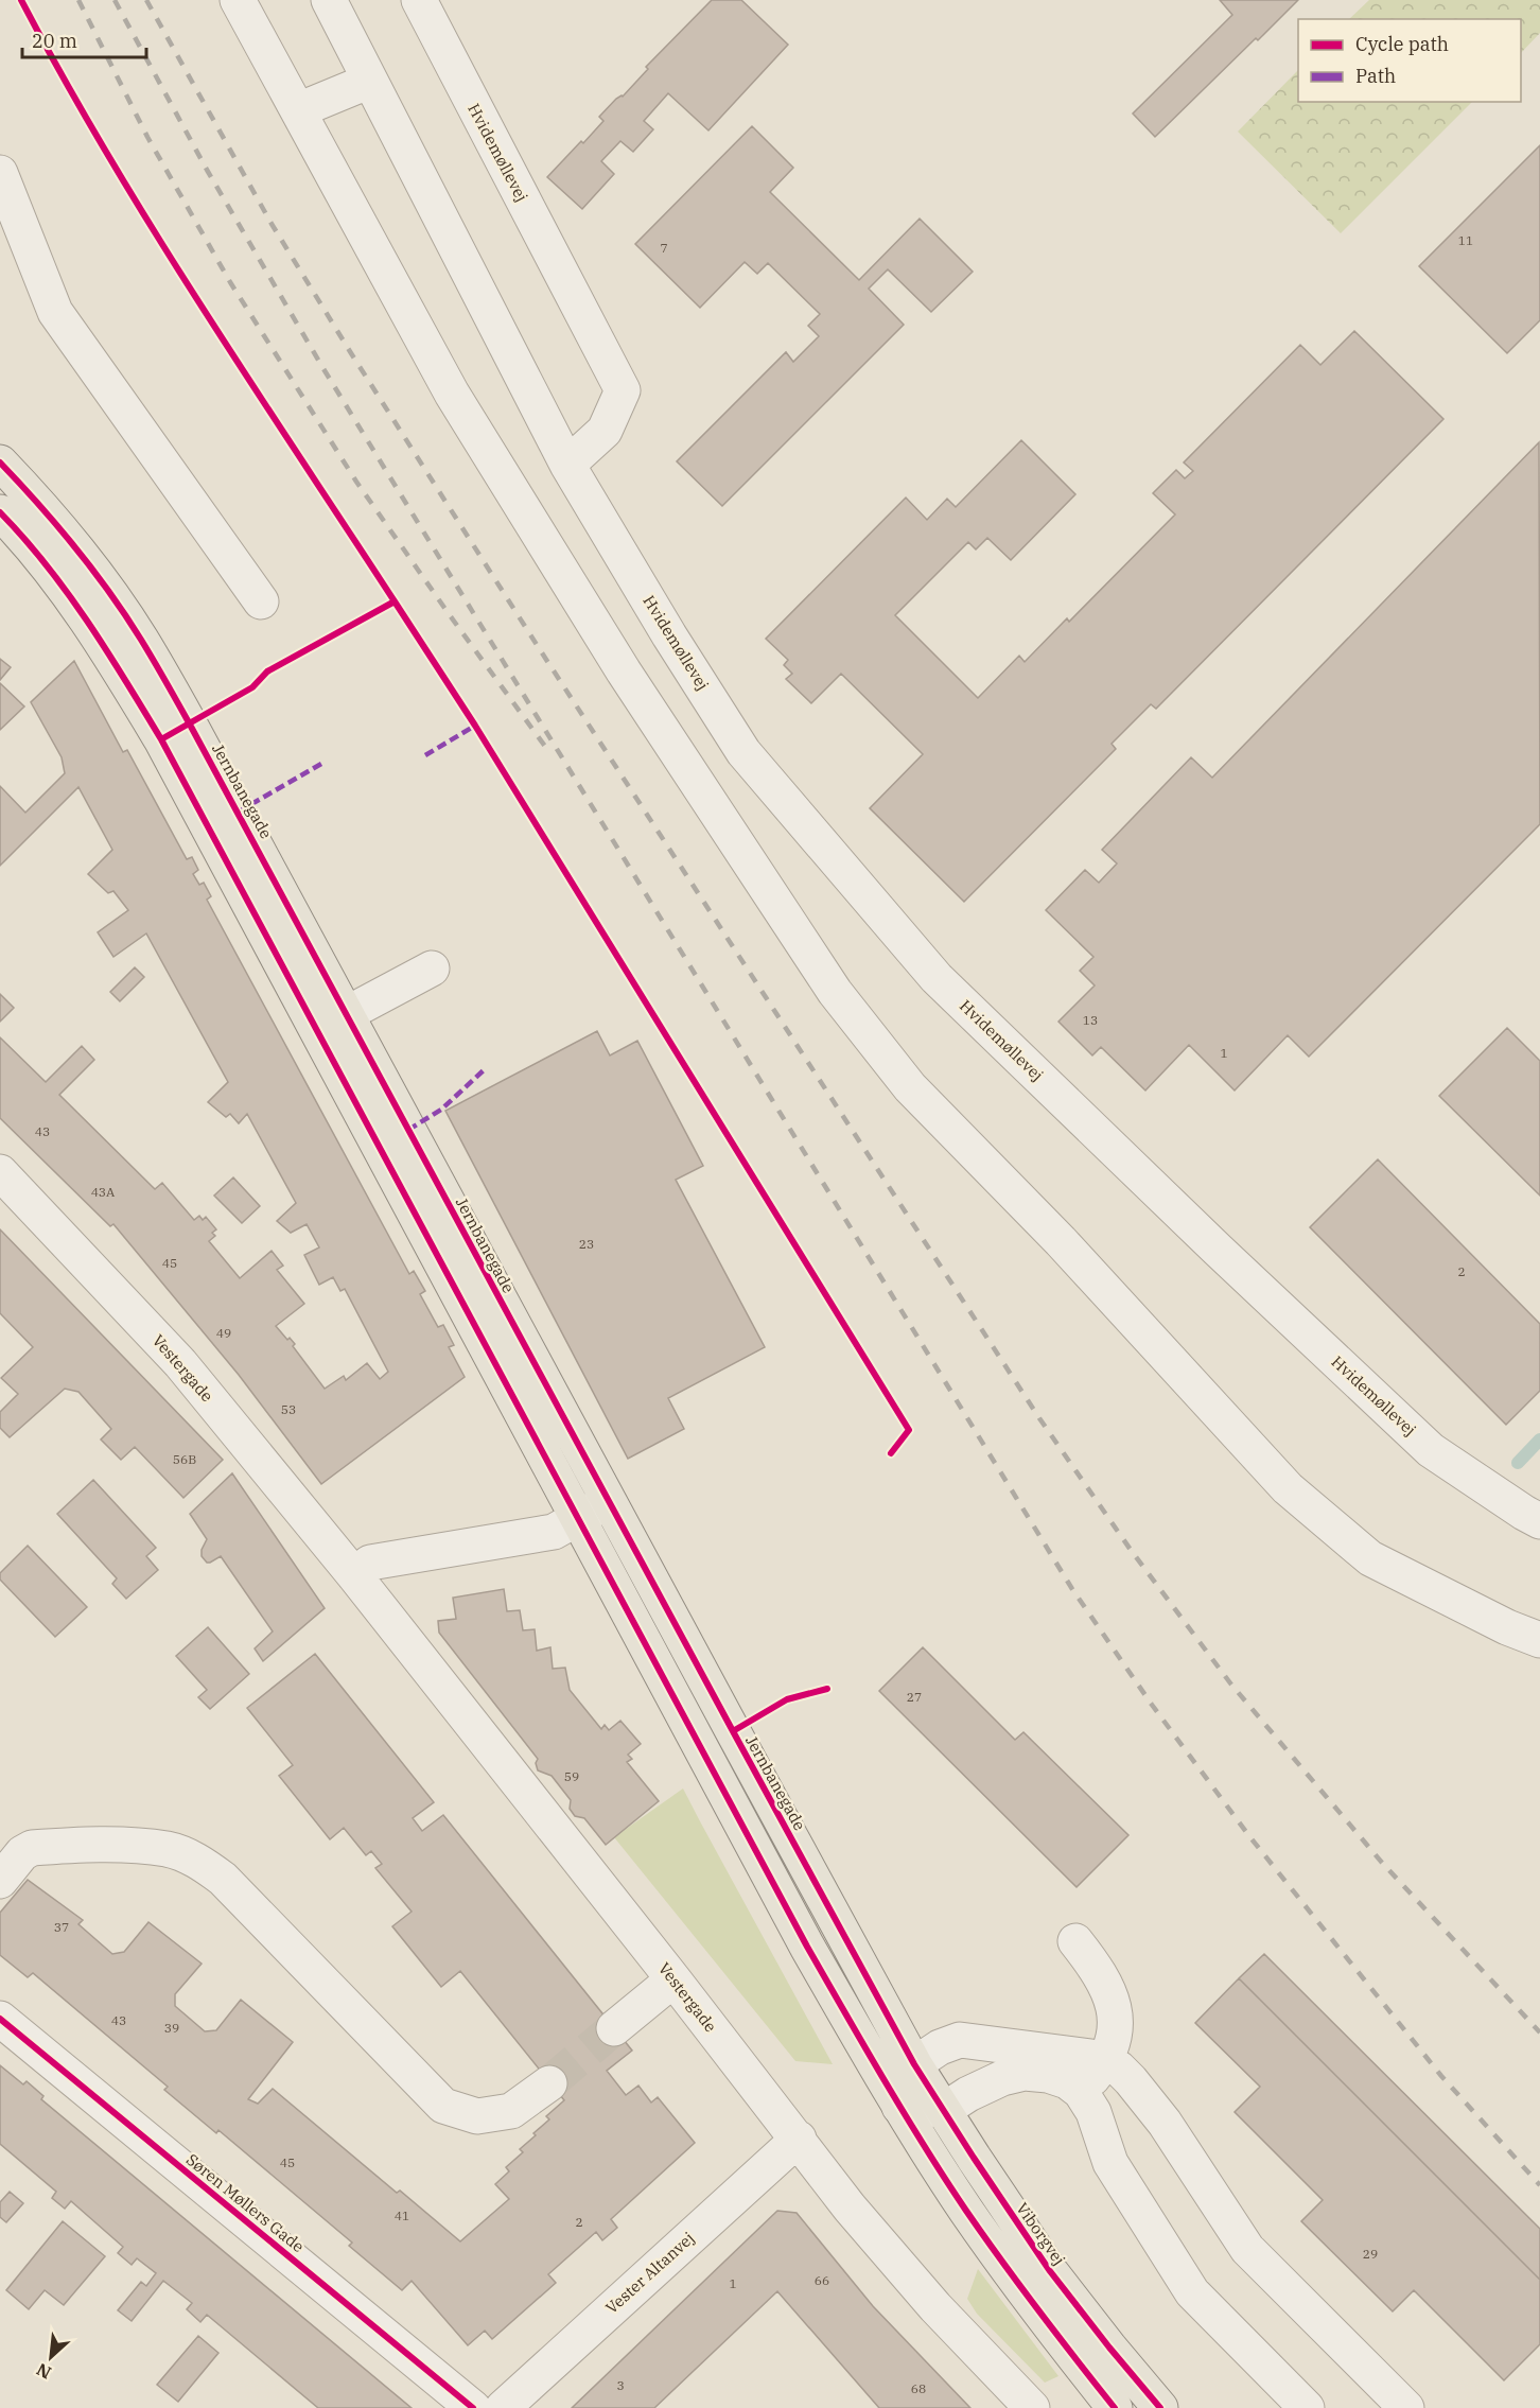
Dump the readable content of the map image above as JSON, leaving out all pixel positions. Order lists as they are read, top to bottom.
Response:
{
  "streets": {
    "main road": ["Jernbanegade", "Viborgvej"],
    "street": [
      "Hvidemøllevej",
      "Vestergade",
      "Søren Møllers Gade",
      "Vester Altanvej"
    ]
  },
  "crossings": [
    ["Jernbanegade", "Viborgvej"],
    ["Vestergade", "Vester Altanvej"]
  ],
  "house_numbers": [
    "11",
    "7",
    "13",
    "1",
    "43",
    "43A",
    "23",
    "45",
    "2",
    "49",
    "53",
    "56B",
    "27",
    "59",
    "37",
    "43",
    "39",
    "45",
    "41",
    "2",
    "29",
    "66",
    "1",
    "3",
    "68"
  ],
  "legend": ["Cycle path", "Path"],
  "scale_bar": "20 m",
  "north": "bottom left"
}
